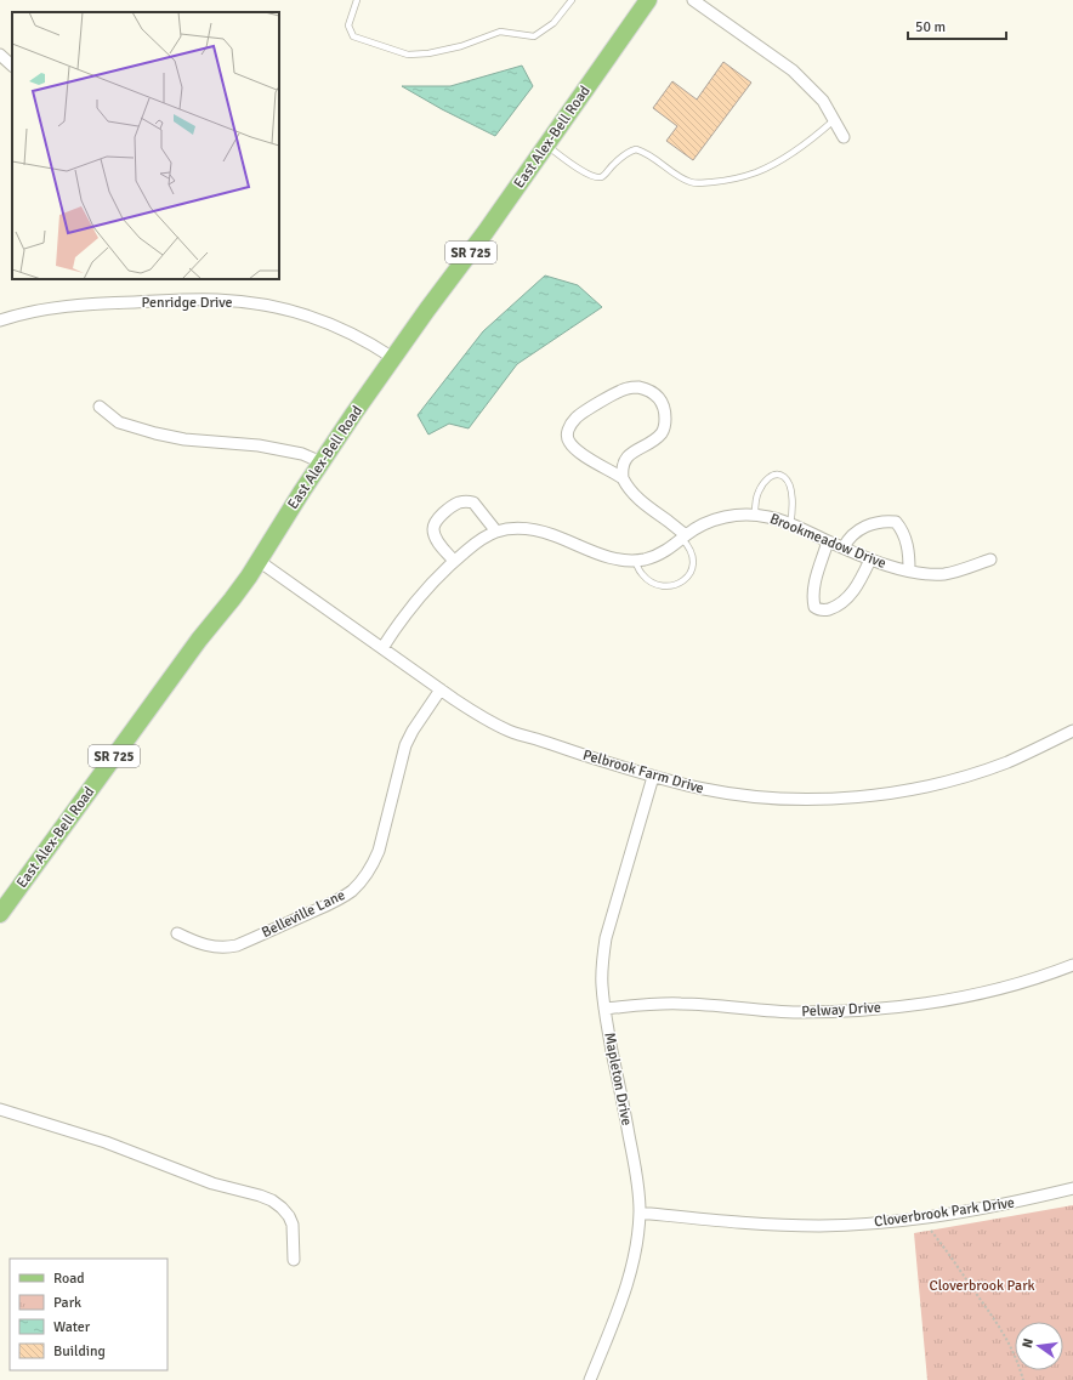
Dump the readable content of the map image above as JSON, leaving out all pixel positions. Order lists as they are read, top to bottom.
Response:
{
  "streets": {
    "main road": ["East Alex-Bell Road", "SR 725"],
    "street": [
      "Penridge Drive",
      "Brookmeadow Drive",
      "Pelbrook Farm Drive",
      "Belleville Lane",
      "Pelway Drive",
      "Mapleton Drive",
      "Cloverbrook Park Drive"
    ]
  },
  "crossings": [
    ["East Alex-Bell Road", "Penridge Drive"],
    ["East Alex-Bell Road", "Pelbrook Farm Drive"],
    ["Brookmeadow Drive", "Pelbrook Farm Drive"],
    ["Pelbrook Farm Drive", "Belleville Lane"],
    ["Pelbrook Farm Drive", "Mapleton Drive"],
    ["Pelway Drive", "Mapleton Drive"],
    ["Mapleton Drive", "Cloverbrook Park Drive"]
  ],
  "parks": ["Cloverbrook Park"],
  "legend": [
    "Road",
    "Park",
    "Water",
    "Building"
  ],
  "scale_bar": "50 m",
  "north": "left"
}
